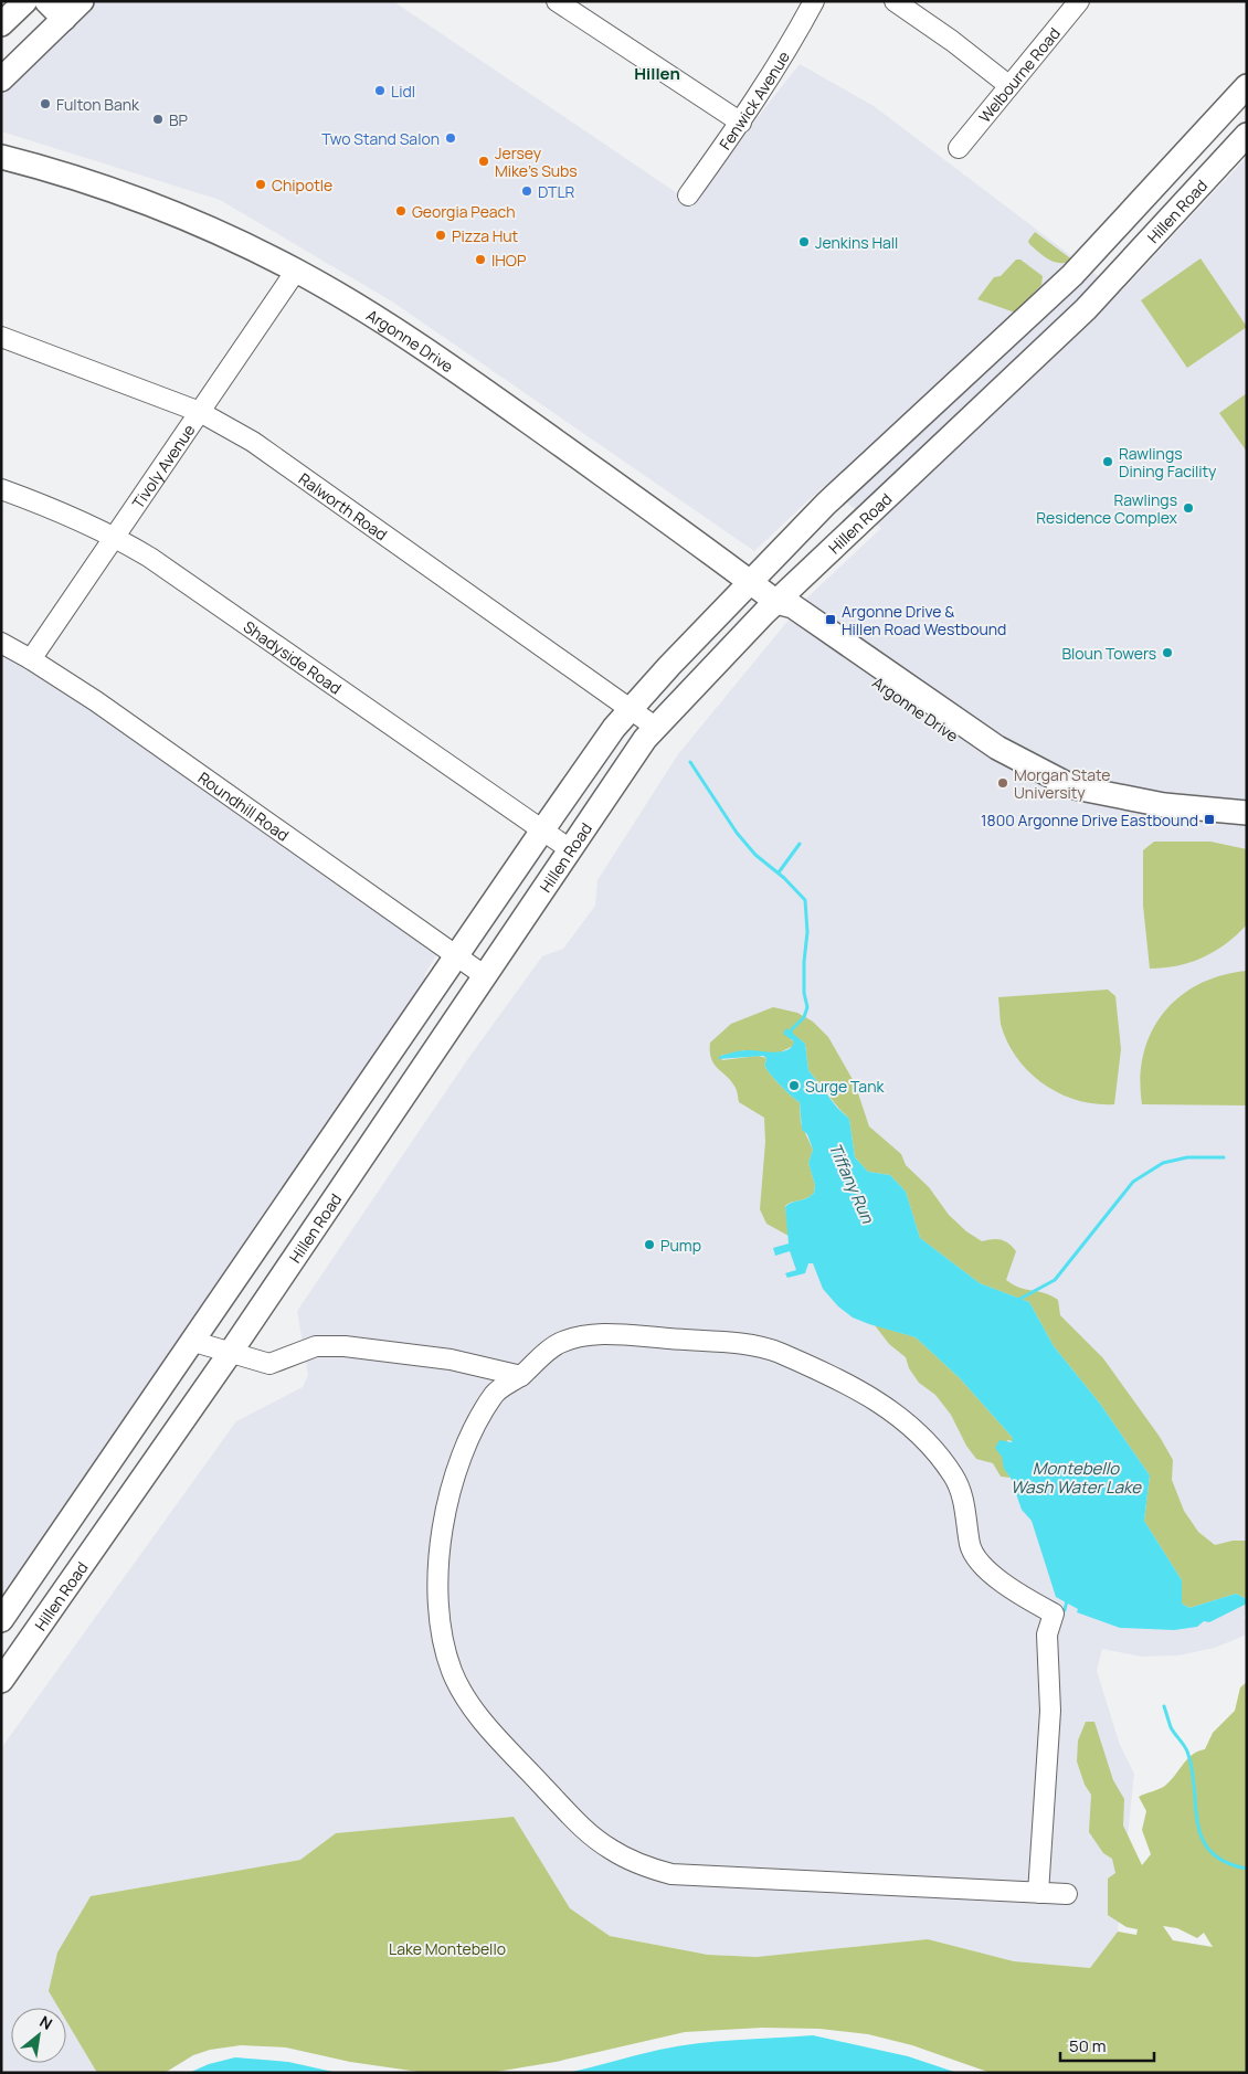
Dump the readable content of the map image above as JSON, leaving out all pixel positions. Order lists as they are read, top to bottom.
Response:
{
  "streets": {
    "main road": ["Hillen Road", "Argonne Drive"],
    "street": [
      "Welbourne Road",
      "Fenwick Avenue",
      "Tivoly Avenue",
      "Ralworth Road",
      "Shadyside Road",
      "Roundhill Road"
    ]
  },
  "crossings": [
    ["Hillen Road", "Argonne Drive"],
    ["Hillen Road", "Ralworth Road"],
    ["Hillen Road", "Shadyside Road"],
    ["Hillen Road", "Roundhill Road"],
    ["Argonne Drive", "Tivoly Avenue"],
    ["Tivoly Avenue", "Ralworth Road"],
    ["Tivoly Avenue", "Shadyside Road"],
    ["Tivoly Avenue", "Roundhill Road"]
  ],
  "districts": ["Hillen"],
  "water": ["Tiffany Run", "Montebello Wash Water Lake"],
  "parks": ["Lake Montebello"],
  "places": {
    "other": [
      "Lidl",
      "Fulton Bank",
      "BP",
      "Two Stand Salon",
      "Jersey Mike's Subs",
      "Chipotle",
      "DTLR",
      "Georgia Peach",
      "Pizza Hut",
      "Jenkins Hall",
      "IHOP",
      "Rawlings Dining Facility",
      "Rawlings Residence Complex",
      "Bloun Towers",
      "Morgan State University",
      "Surge Tank",
      "Pump"
    ],
    "transit": ["Argonne Drive & Hillen Road Westbound", "1800 Argonne Drive Eastbound"]
  },
  "scale_bar": "50 m",
  "north": "top right"
}
